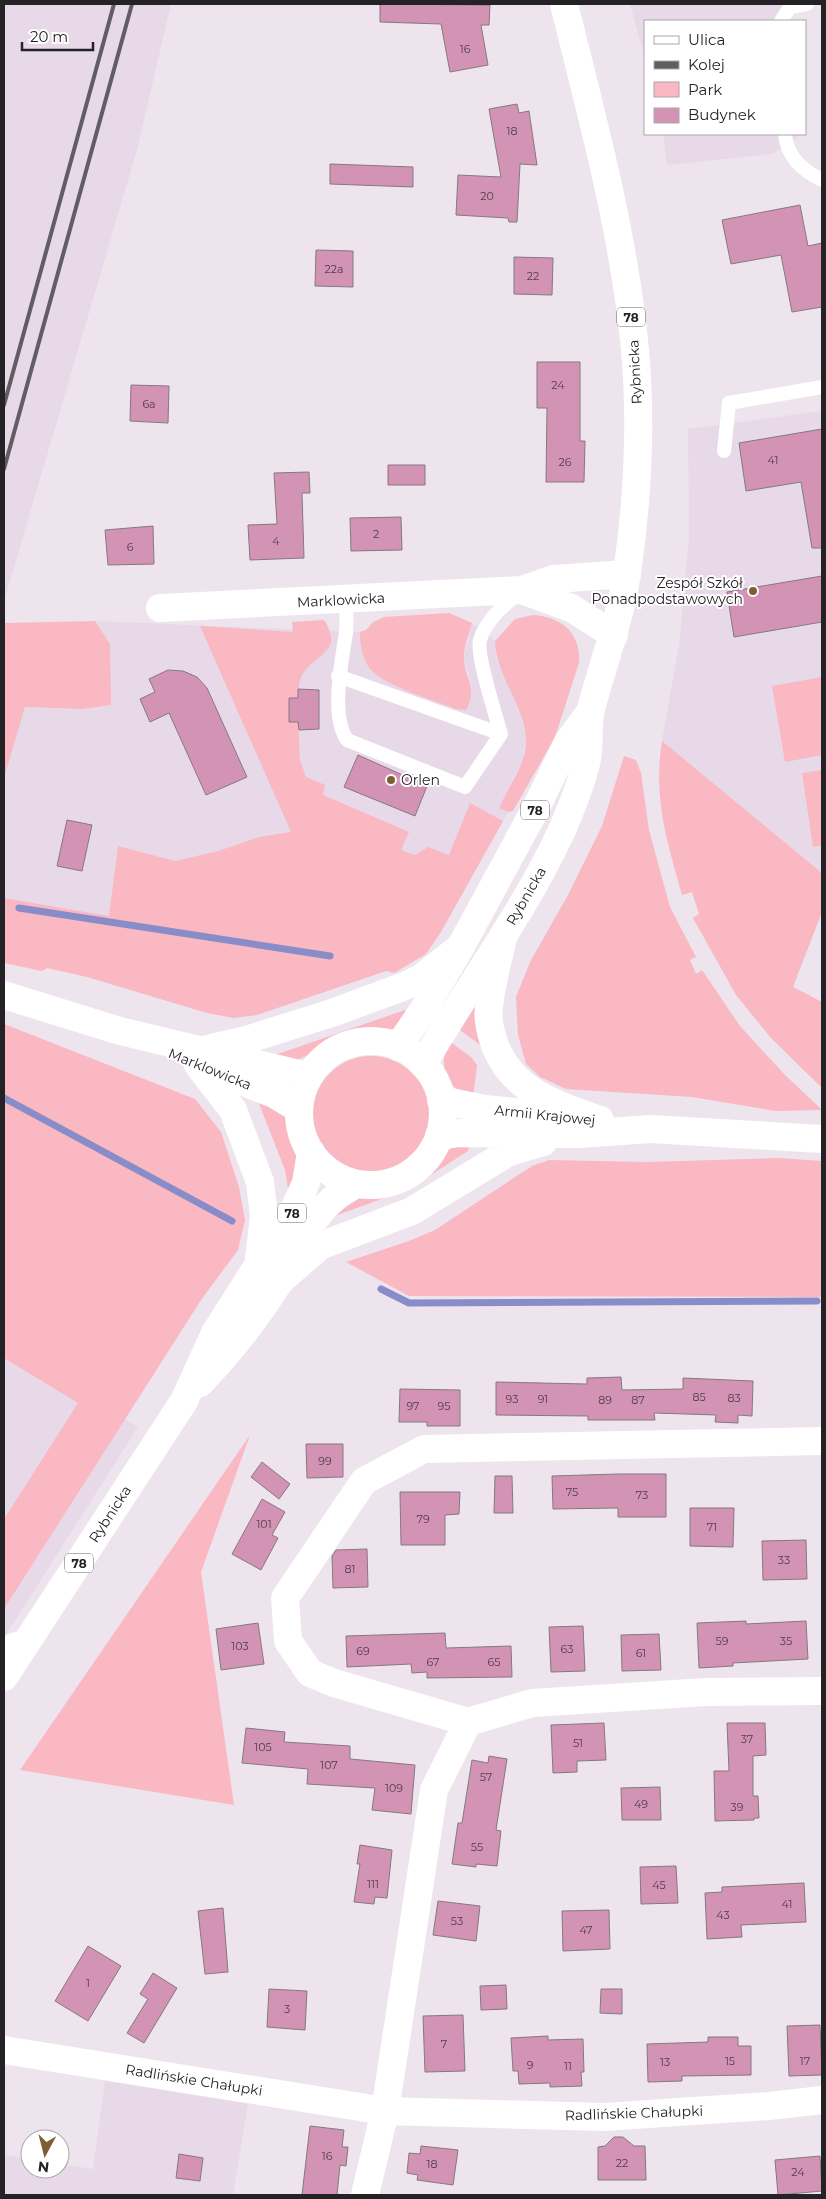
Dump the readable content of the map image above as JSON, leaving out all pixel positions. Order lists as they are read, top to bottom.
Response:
{
  "streets": {
    "main road": [
      "78",
      "Rybnicka",
      "Marklowicka",
      "Armii Krajowej",
      "Radlińskie Chałupki"
    ]
  },
  "crossings": [
    ["Rybnicka", "Marklowicka"],
    ["Rybnicka", "Armii Krajowej"],
    ["Marklowicka", "Armii Krajowej"]
  ],
  "places": ["Zespół Szkół Ponadpodstawowych", "Orlen"],
  "house_numbers": [
    "16",
    "18",
    "20",
    "22a",
    "22",
    "24",
    "6a",
    "41",
    "26",
    "2",
    "4",
    "6",
    "85",
    "83",
    "93",
    "91",
    "89",
    "87",
    "97",
    "95",
    "99",
    "75",
    "73",
    "79",
    "101",
    "71",
    "33",
    "81",
    "59",
    "35",
    "103",
    "63",
    "69",
    "61",
    "67",
    "65",
    "37",
    "51",
    "105",
    "107",
    "57",
    "109",
    "49",
    "39",
    "55",
    "111",
    "45",
    "41",
    "43",
    "53",
    "47",
    "1",
    "3",
    "7",
    "15",
    "17",
    "13",
    "9",
    "11",
    "16",
    "22",
    "18",
    "24"
  ],
  "legend": [
    "Ulica",
    "Kolej",
    "Park",
    "Budynek"
  ],
  "scale_bar": "20 m",
  "north": "bottom"
}
